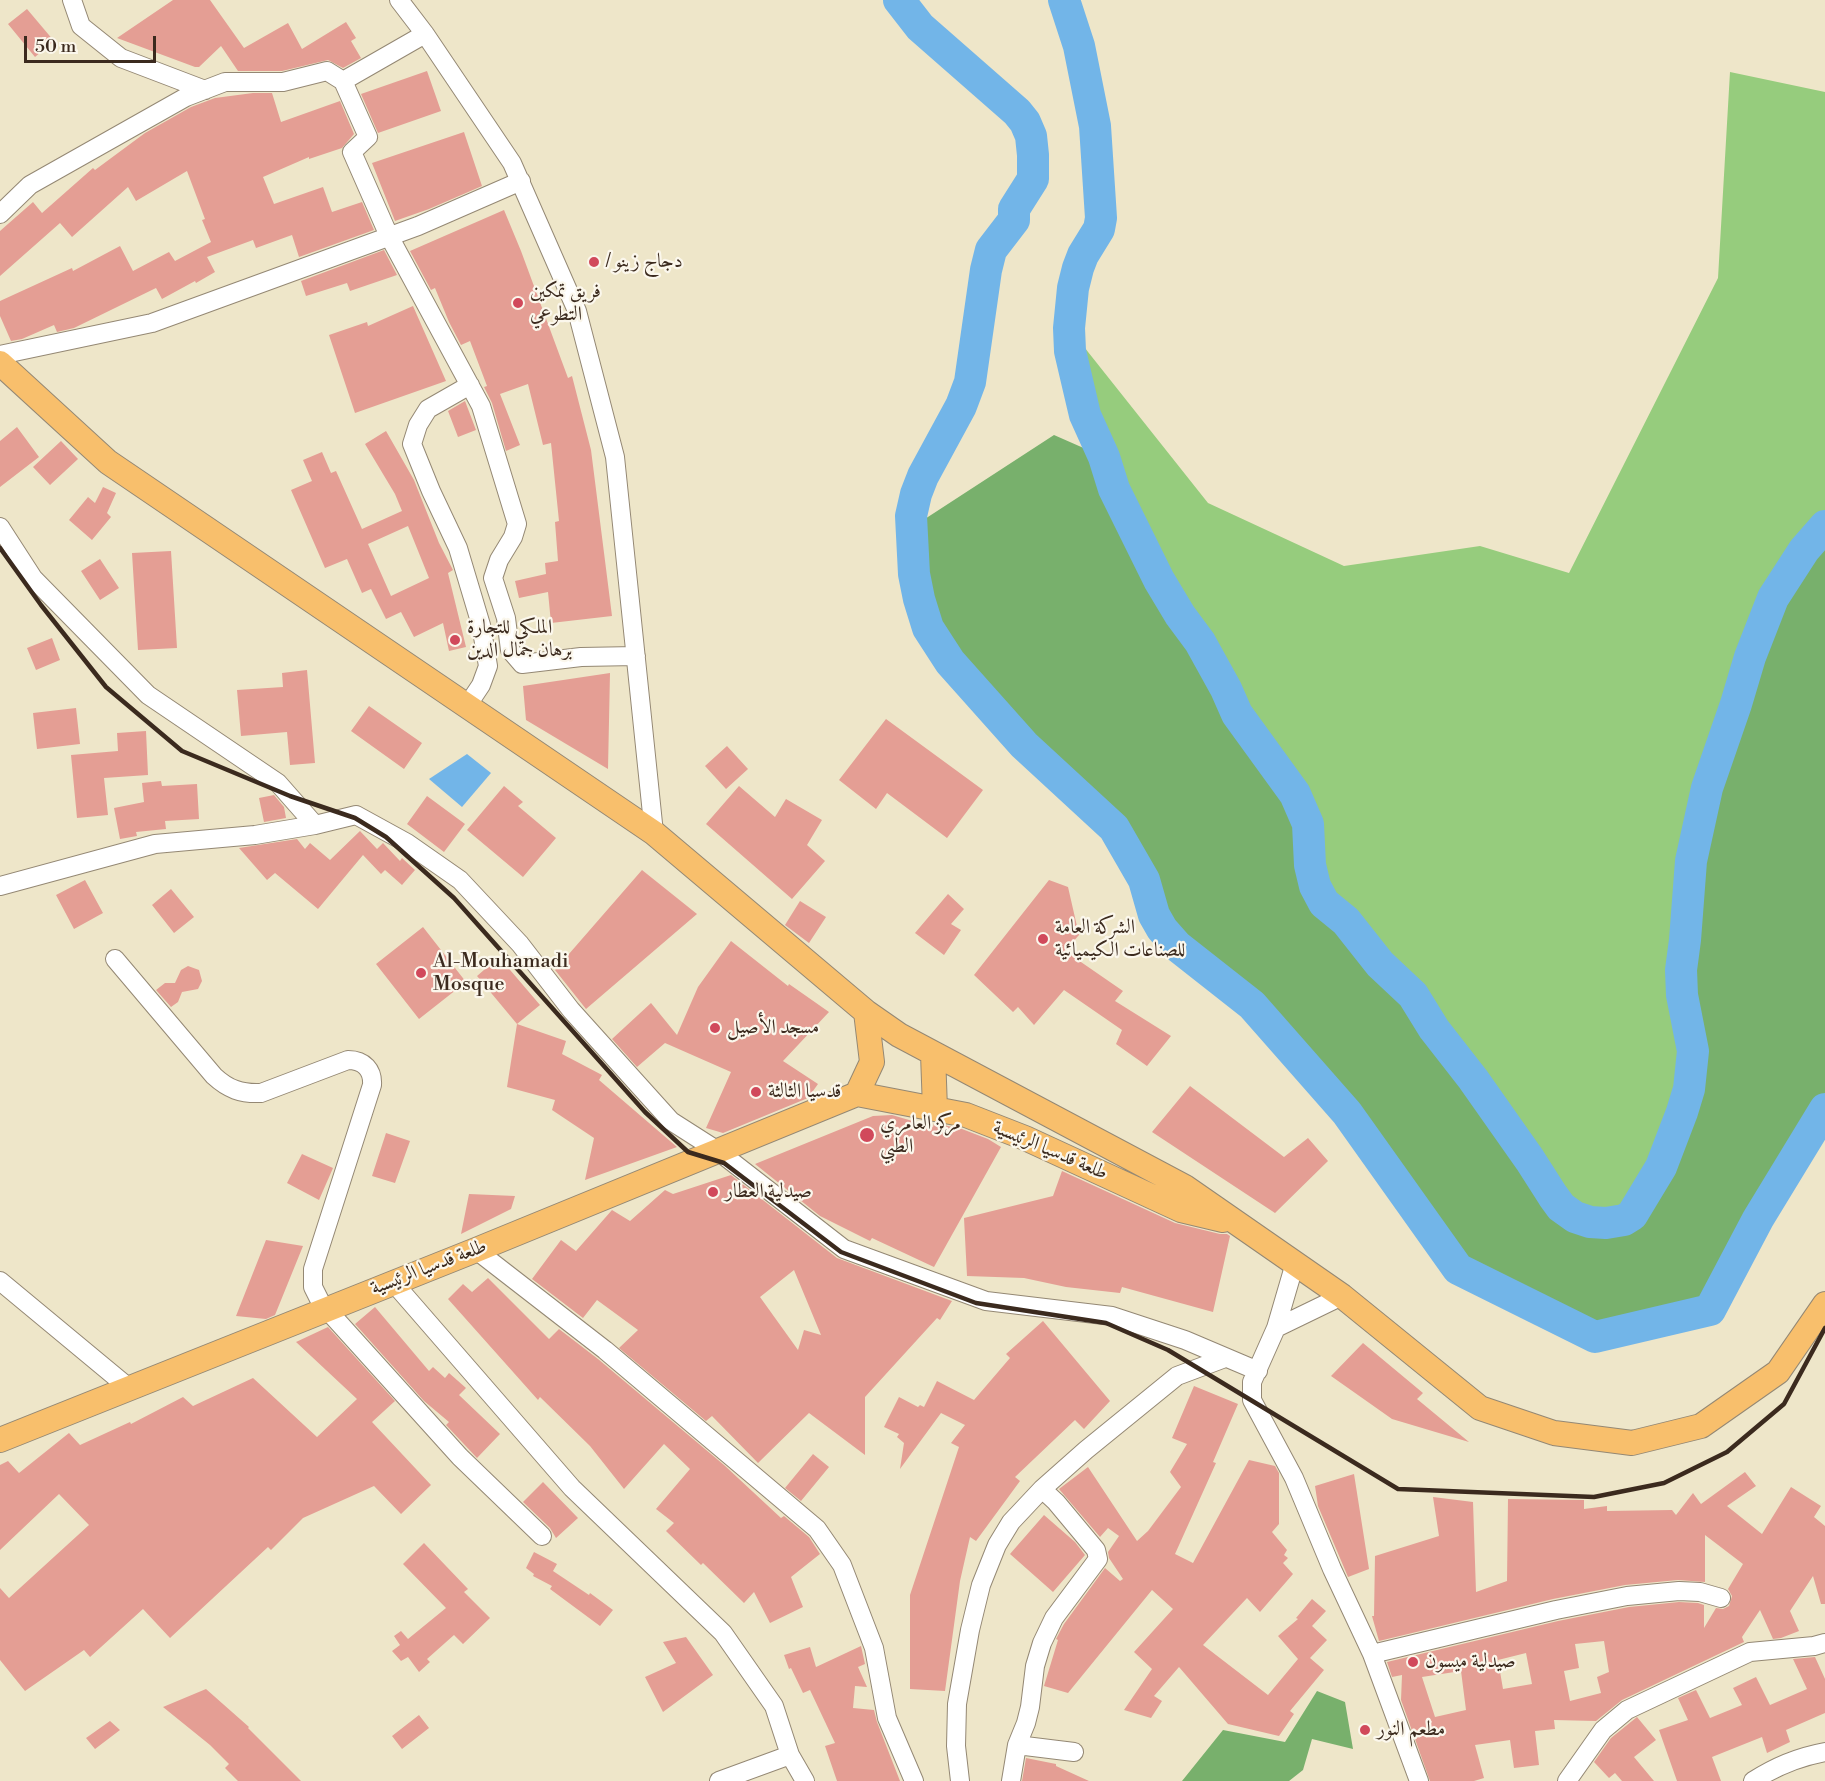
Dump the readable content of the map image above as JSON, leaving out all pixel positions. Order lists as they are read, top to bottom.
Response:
{
  "streets": {
    "main road": ["طلعة قدسيا الرئيسية"]
  },
  "places": [
    "/ دجاج زينو",
    "فريق تمكين التطوعي",
    "الملكي للتجارة برهان جمال الدين",
    "الشركة العامة للصناعات الكيميائية",
    "Al-Mouhamadi Mosque",
    "مسجد الأصيل",
    "قدسيا الثالثة",
    "مركز العامري الطبي",
    "صيدلية العطار",
    "صيدلية ميسون",
    "مطعم النور"
  ],
  "scale_bar": "50 m"
}
